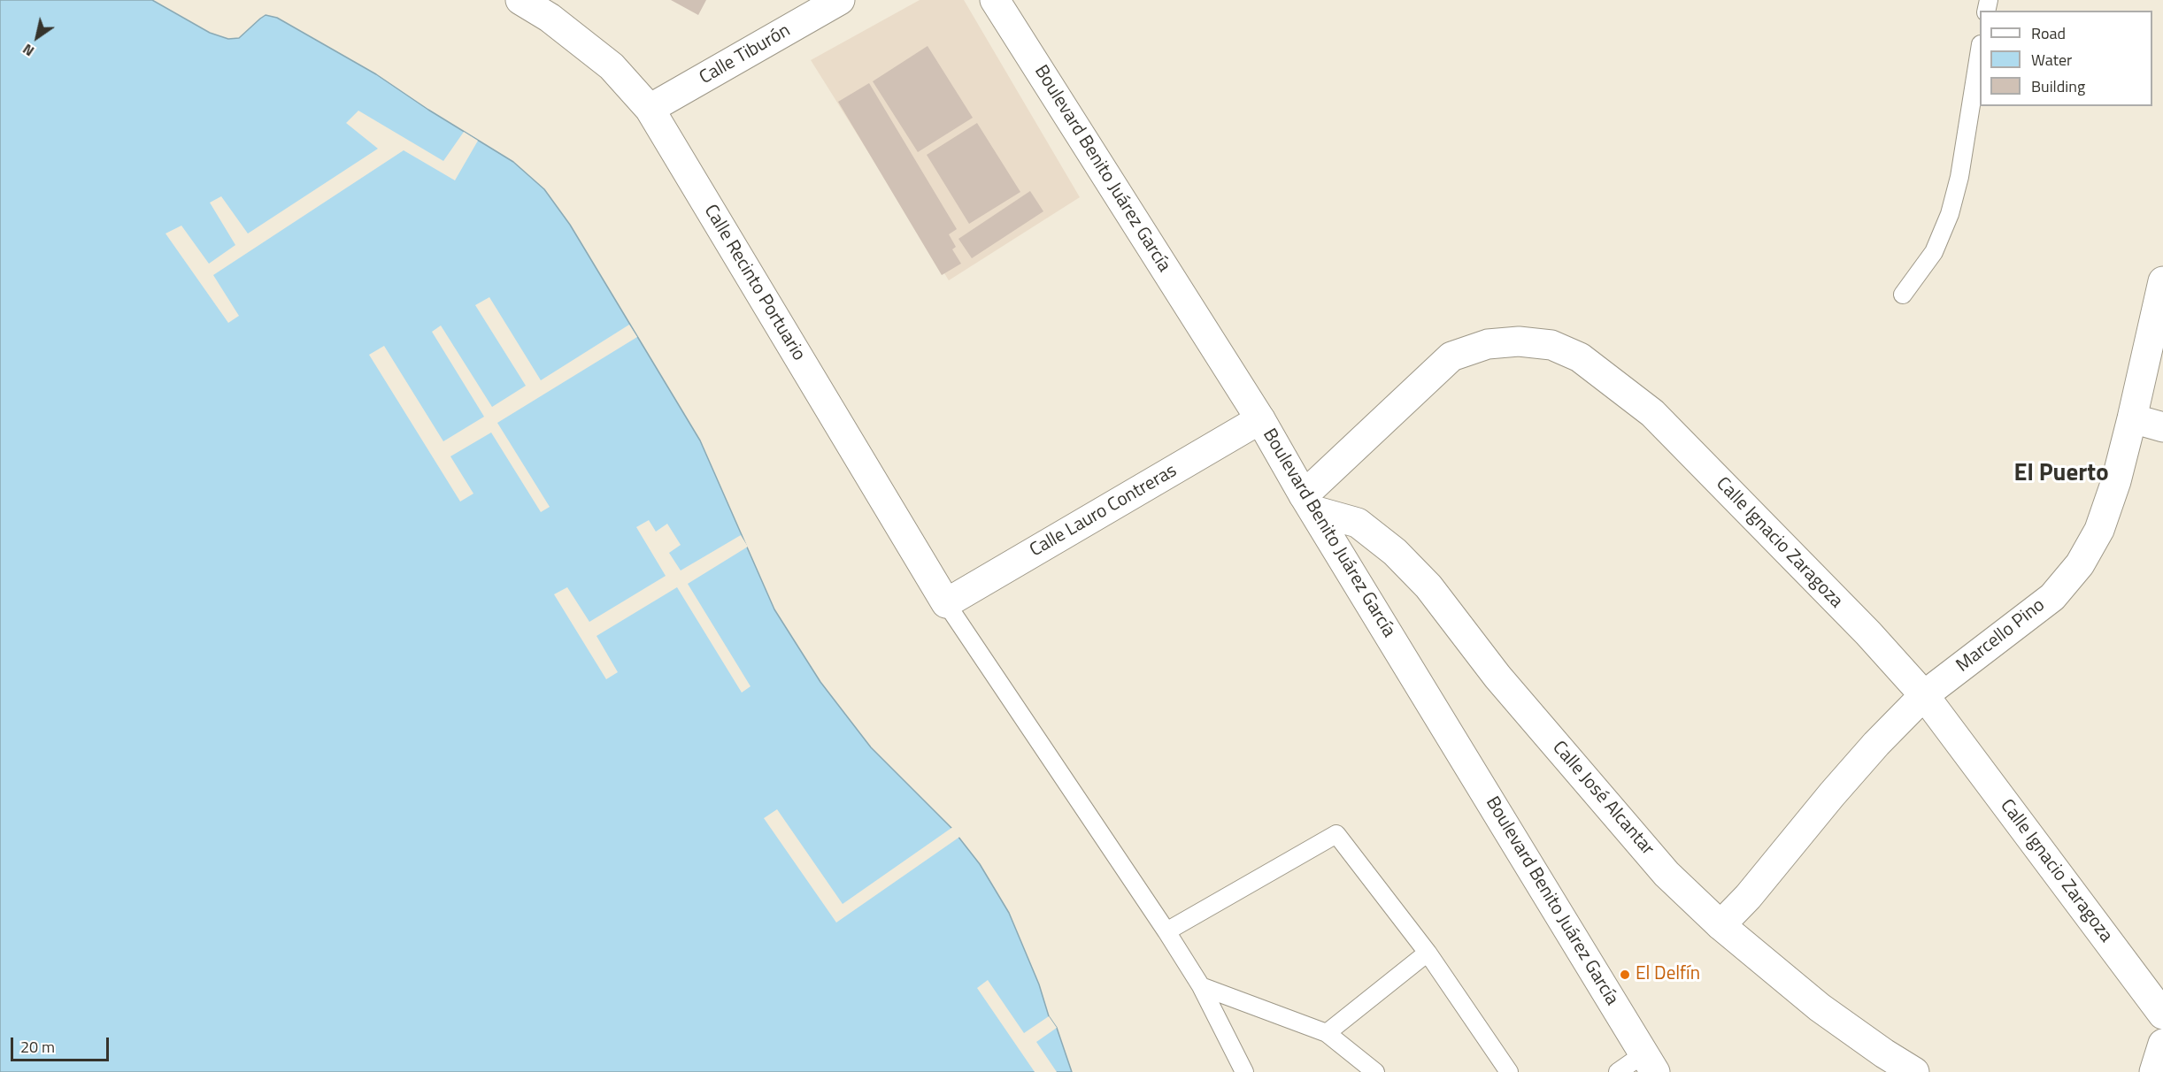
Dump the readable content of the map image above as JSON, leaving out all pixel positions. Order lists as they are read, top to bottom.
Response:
{
  "streets": {
    "street": [
      "Calle Tiburón",
      "Boulevard Benito Juárez García",
      "Calle Recinto Portuario",
      "Calle Lauro Contreras",
      "Calle Ignacio Zaragoza",
      "Marcello Pino",
      "Calle José Alcantar"
    ]
  },
  "crossings": [
    ["Calle Tiburón", "Calle Recinto Portuario"],
    ["Boulevard Benito Juárez García", "Calle Lauro Contreras"],
    ["Boulevard Benito Juárez García", "Calle Ignacio Zaragoza"],
    ["Boulevard Benito Juárez García", "Calle José Alcantar"],
    ["Calle Recinto Portuario", "Calle Lauro Contreras"],
    ["Calle Ignacio Zaragoza", "Marcello Pino"],
    ["Calle Ignacio Zaragoza", "Calle José Alcantar"],
    ["Marcello Pino", "Calle José Alcantar"]
  ],
  "districts": ["El Puerto"],
  "places": ["El Delfín"],
  "legend": ["Road", "Water", "Building"],
  "scale_bar": "20 m",
  "north": "bottom left"
}
